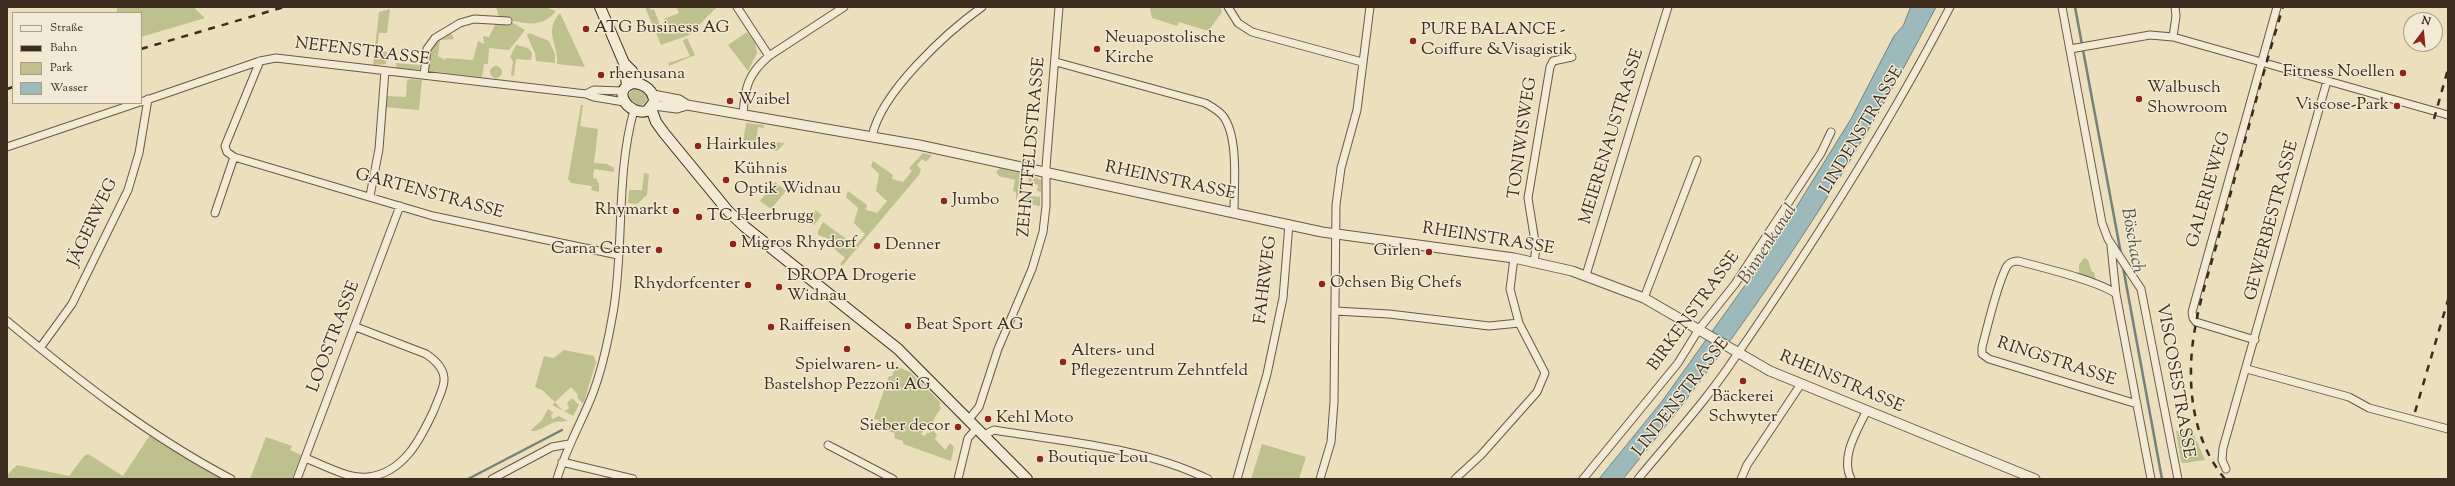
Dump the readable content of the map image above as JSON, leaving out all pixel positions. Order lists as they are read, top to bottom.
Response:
{
  "streets": {
    "street": [
      "NEFENSTRASSE",
      "LINDENSTRASSE",
      "MEIERENAUSTRASSE",
      "TONIWISWEG",
      "ZEHNTFELDSTRASSE",
      "RHEINSTRASSE",
      "GALERIEWEG",
      "GARTENSTRASSE",
      "GEWERBESTRASSE",
      "JÄGERWEG",
      "FAHRWEG",
      "BIRKENSTRASSE",
      "LOOSTRASSE",
      "RINGSTRASSE",
      "VISCOSESTRASSE"
    ]
  },
  "crossings": [
    ["NEFENSTRASSE", "JÄGERWEG"],
    ["LINDENSTRASSE", "RHEINSTRASSE"],
    ["MEIERENAUSTRASSE", "RHEINSTRASSE"],
    ["TONIWISWEG", "RHEINSTRASSE"],
    ["ZEHNTFELDSTRASSE", "RHEINSTRASSE"],
    ["RHEINSTRASSE", "FAHRWEG"],
    ["RHEINSTRASSE", "BIRKENSTRASSE"],
    ["GALERIEWEG", "GEWERBESTRASSE"],
    ["GARTENSTRASSE", "LOOSTRASSE"]
  ],
  "water": ["Böschach", "Binnenkanal"],
  "places": [
    "ATG Business AG",
    "PURE BALANCE - Coiffure &Visagistik",
    "Neuapostolische Kirche",
    "Fitness Noellen",
    "rhenusana",
    "Walbusch Showroom",
    "Waibel",
    "Viscose-Park",
    "Hairkules",
    "Kühnis Optik Widnau",
    "Jumbo",
    "Rhymarkt",
    "TC Heerbrugg",
    "Migros Rhydorf",
    "Denner",
    "Carna Center",
    "Girlen",
    "Ochsen Big Chefs",
    "Rhydorfcenter",
    "DROPA Drogerie Widnau",
    "Beat Sport AG",
    "Raiffeisen",
    "Spielwaren- u. Bastelshop Pezzoni AG",
    "Alters- und Pflegezentrum Zehntfeld",
    "Bäckerei Schwyter",
    "Kehl Moto",
    "Sieber decor",
    "Boutique Lou"
  ],
  "legend": [
    "Straße",
    "Bahn",
    "Park",
    "Wasser"
  ],
  "north": "top"
}
